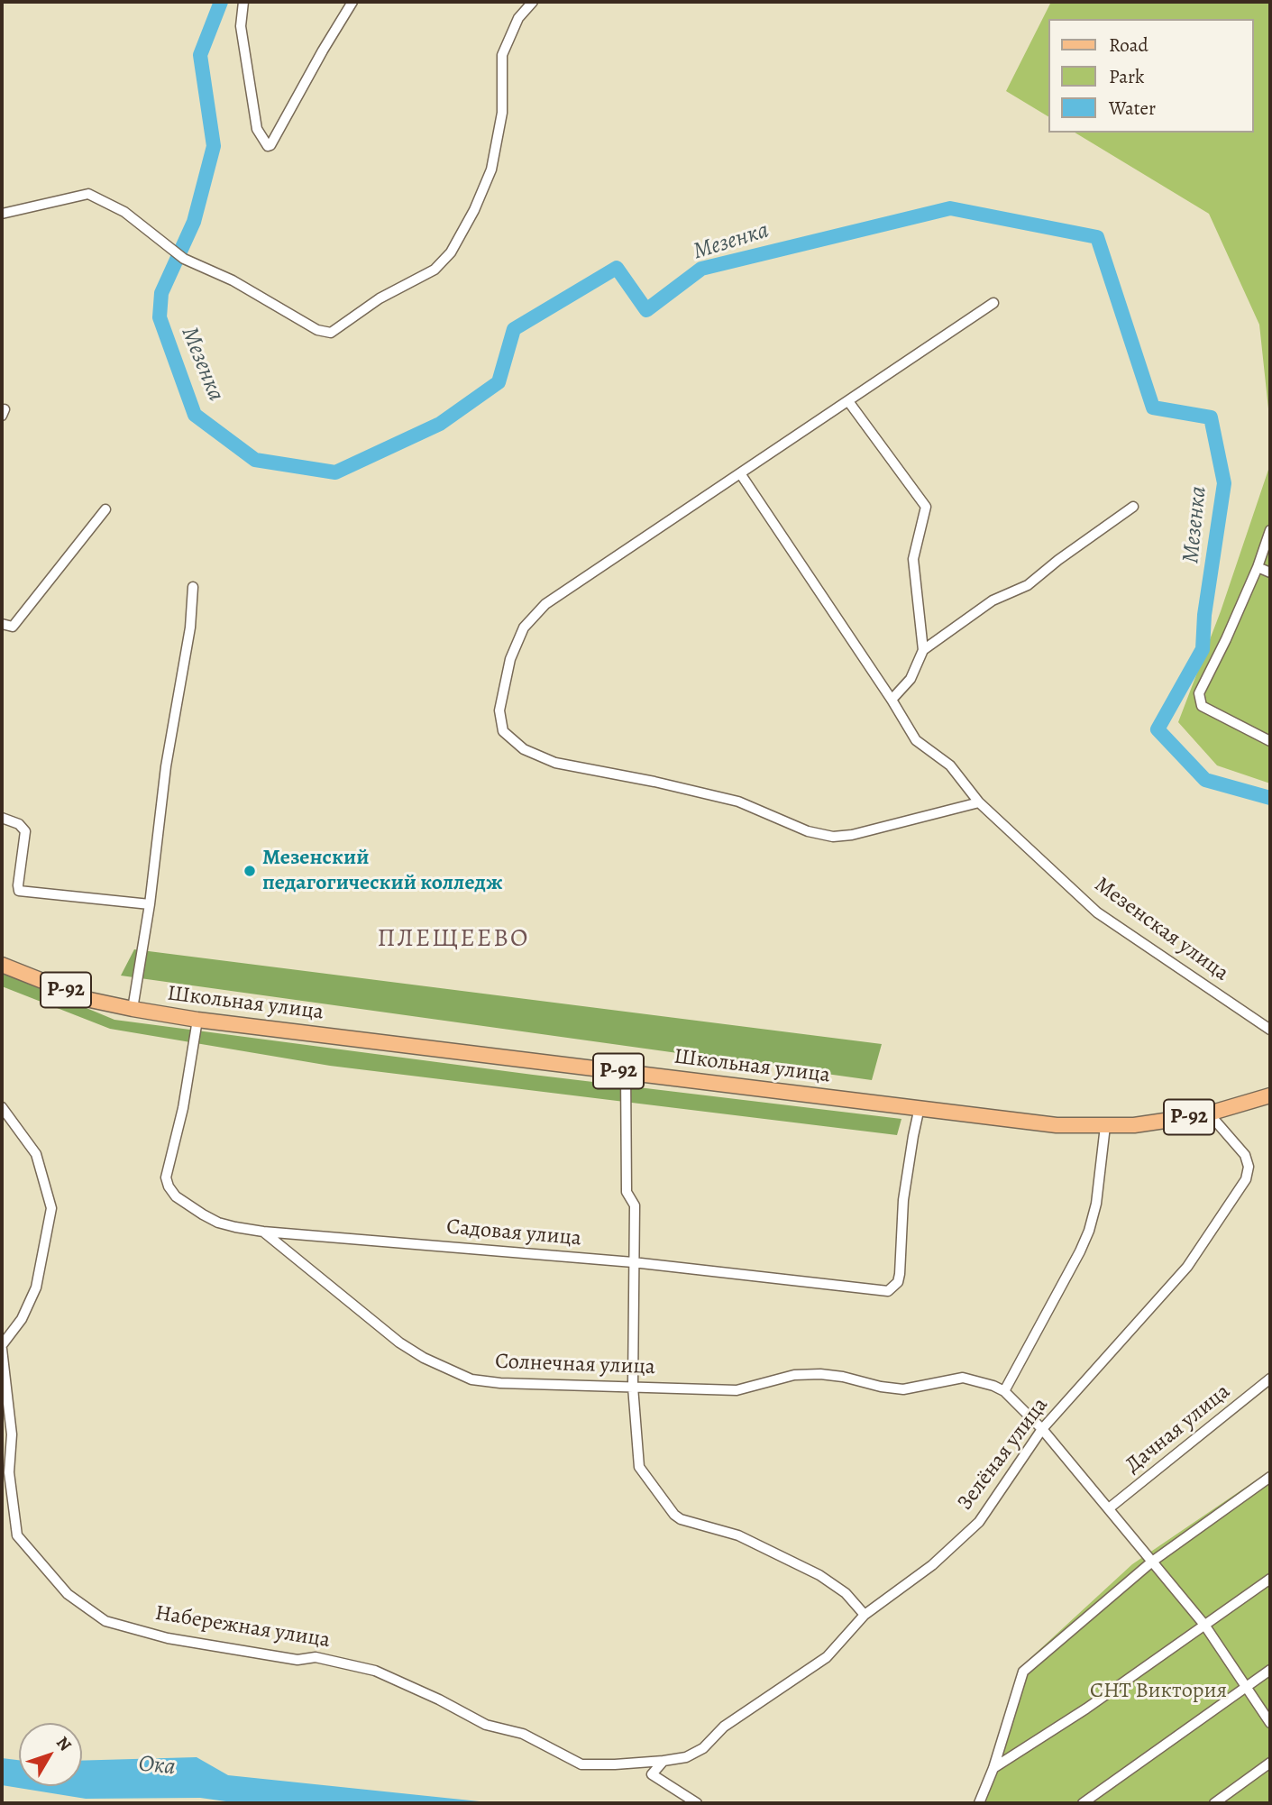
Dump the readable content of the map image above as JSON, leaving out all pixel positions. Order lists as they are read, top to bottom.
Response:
{
  "streets": {
    "main road": ["Р-92", "Школьная улица"],
    "street": [
      "Мезенская улица",
      "Садовая улица",
      "Солнечная улица",
      "Дачная улица",
      "Зелёная улица",
      "Набережная улица"
    ]
  },
  "crossings": [
    ["Р-92", "Школьная улица"],
    ["Р-92", "Зелёная улица"],
    ["Школьная улица", "Садовая улица"],
    ["Садовая улица", "Солнечная улица"],
    ["Зелёная улица", "Набережная улица"]
  ],
  "districts": ["ПЛЕЩЕЕВО"],
  "water": ["Мезенка", "Ока"],
  "parks": ["СНТ Виктория"],
  "places": ["Мезенский педагогический колледж"],
  "legend": ["Road", "Park", "Water"],
  "north": "top right"
}
